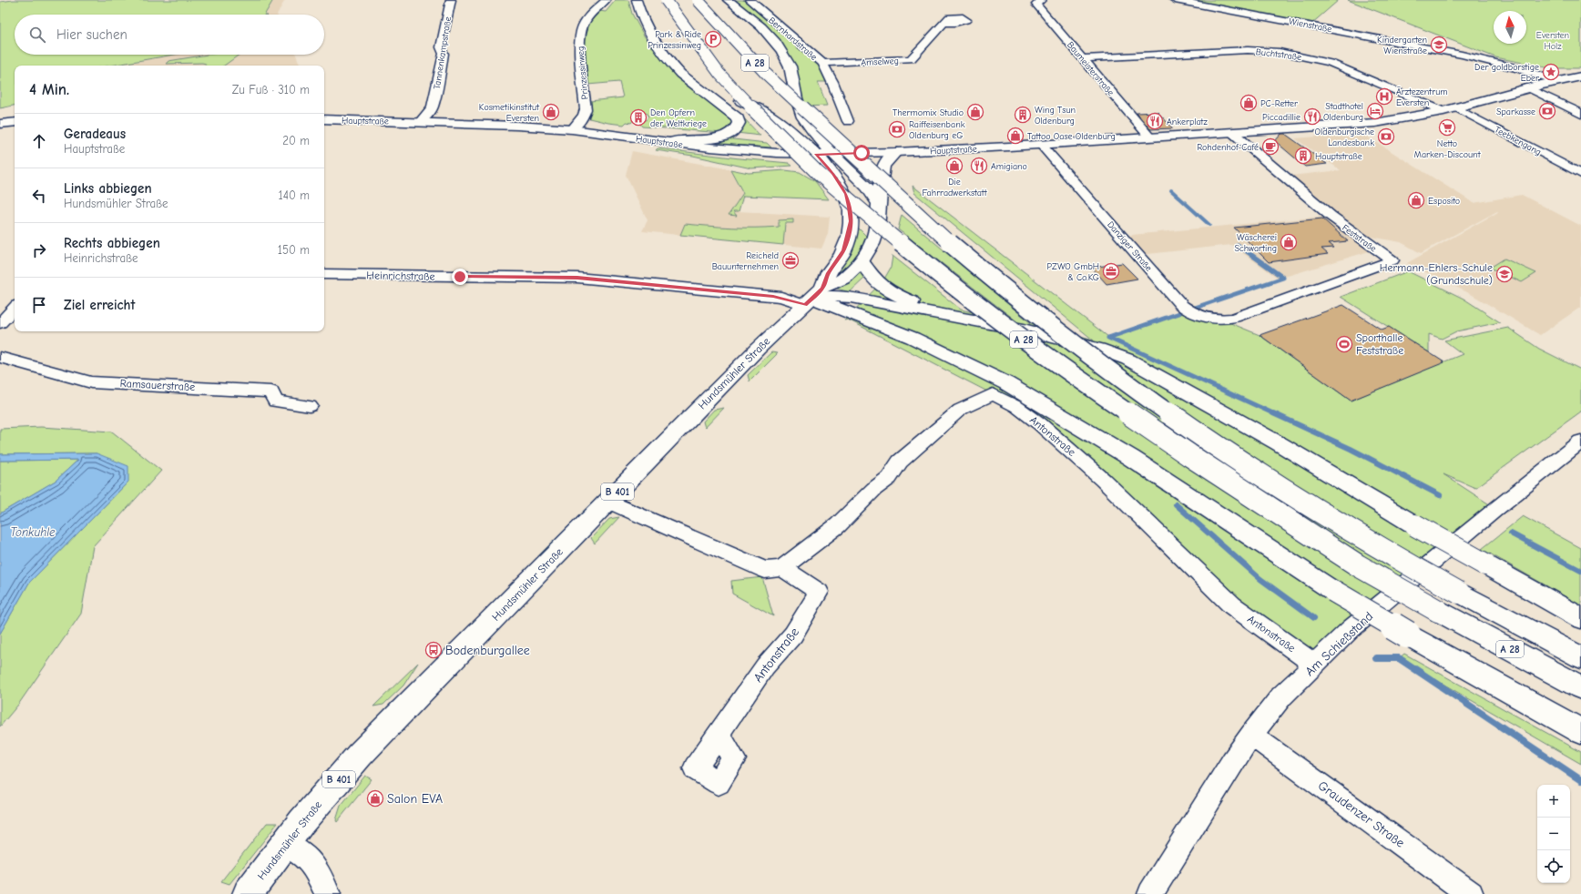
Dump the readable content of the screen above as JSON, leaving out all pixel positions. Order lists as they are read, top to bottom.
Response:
{
  "streets": {
    "main road": [
      "A 28",
      "Hauptstraße",
      "Hundsmühler Straße",
      "B 401"
    ],
    "street": [
      "Wienstraße",
      "Bernhardstraße",
      "Tannenkampstraße",
      "Buchtstraße",
      "Amselweg",
      "Baumeisterstraße",
      "Prinzessinweg",
      "Teebkengang",
      "Feststraße",
      "Danziger Straße",
      "Heinrichstraße",
      "Ramsauerstraße",
      "Antonstraße",
      "Am Schießstand",
      "Graudenzer Straße"
    ]
  },
  "crossings": [
    ["Wienstraße", "Hauptstraße"],
    ["Bernhardstraße", "Amselweg"],
    ["Tannenkampstraße", "Hauptstraße"],
    ["Buchtstraße", "Baumeisterstraße"],
    ["Buchtstraße", "Hauptstraße"],
    ["Buchtstraße", "Teebkengang"],
    ["Baumeisterstraße", "Hauptstraße"],
    ["Prinzessinweg", "Hauptstraße"],
    ["Hauptstraße", "Teebkengang"],
    ["Hauptstraße", "Feststraße"],
    ["Hauptstraße", "Danziger Straße"],
    ["Hauptstraße", "Hundsmühler Straße"],
    ["Feststraße", "Danziger Straße"],
    ["Heinrichstraße", "Hundsmühler Straße"],
    ["Antonstraße", "Am Schießstand"],
    ["Am Schießstand", "Graudenzer Straße"]
  ],
  "water": ["Tonkuhle"],
  "parks": ["Eversten Holz"],
  "places": {
    "parking": ["Park & Ride Prinzessinweg"],
    "school or university": ["Kindergarten Wienstraße", "Hermann-Ehlers-Schule (Grundschule)"],
    "place": ["Der goldborstige Eber"],
    "hospital": ["Ärztezentrum Eversten"],
    "shop": [
      "PC-Retter",
      "Kosmetikinstitut Eversten",
      "Thermomix Studio",
      "Tattoo Oase Oldenburg",
      "Die Fahrradwerkstatt",
      "Esposito",
      "Wäscherei Schwarting",
      "Salon EVA"
    ],
    "hotel": ["Stadthotel Oldenburg"],
    "bank": ["Sparkasse", "Raiffeisenbank Oldenburg eG", "Oldenburgische Landesbank"],
    "building": ["Wing Tsun Oldenburg", "Den Opfern der Weltkriege", "Hauptstraße"],
    "restaurant": ["Piccadillie", "Ankerplatz", "Amigiano"],
    "supermarket": ["Netto Marken-Discount"],
    "cafe": ["Rohdenhof-Café"],
    "office": ["Reicheld Bauunternehmen", "PZWO GmbH & Co.KG"],
    "sports": ["Sporthalle Feststraße"],
    "bus stop": ["Bodenburgallee"]
  },
  "north": "top",
  "page": {
    "search": "Hier suchen",
    "heading": ["4 Min.", "Zu Fuß · 310 m"],
    "list": [
      ["Geradeaus", "Hauptstraße", "20 m"],
      ["Links abbiegen", "Hundsmühler Straße", "140 m"],
      ["Rechts abbiegen", "Heinrichstraße", "150 m"],
      "Ziel erreicht"
    ],
    "map_buttons": ["+", "−"]
  }
}
